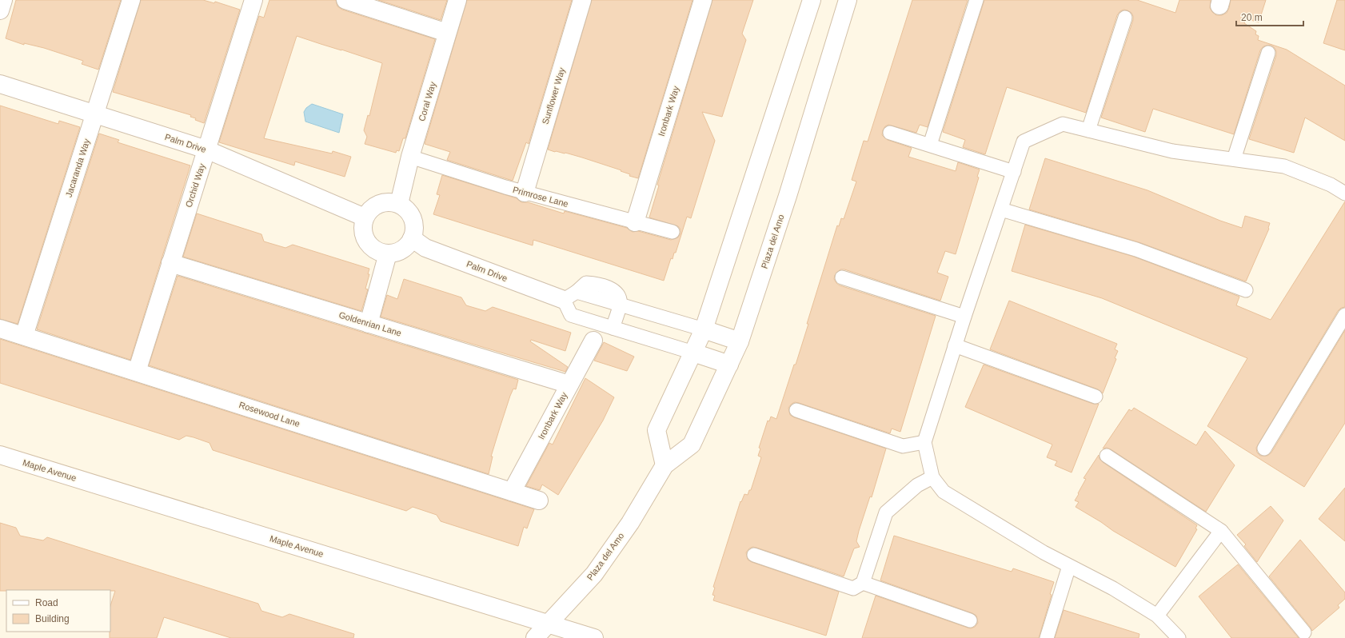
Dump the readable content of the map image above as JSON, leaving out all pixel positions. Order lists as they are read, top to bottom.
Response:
{
  "streets": {
    "street": [
      "Sunflower Way",
      "Coral Way",
      "Ironbark Way",
      "Palm Drive",
      "Jacaranda Way",
      "Orchid Way",
      "Plaza del Amo",
      "Goldenrian Lane",
      "Rosewood Lane",
      "Maple Avenue"
    ],
    "lane": ["Primrose Lane"]
  },
  "crossings": [
    ["Sunflower Way", "Primrose Lane"],
    ["Coral Way", "Palm Drive"],
    ["Coral Way", "Primrose Lane"],
    ["Ironbark Way", "Primrose Lane"],
    ["Ironbark Way", "Goldenrian Lane"],
    ["Ironbark Way", "Rosewood Lane"],
    ["Palm Drive", "Jacaranda Way"],
    ["Palm Drive", "Orchid Way"],
    ["Jacaranda Way", "Rosewood Lane"],
    ["Orchid Way", "Goldenrian Lane"],
    ["Orchid Way", "Rosewood Lane"],
    ["Plaza del Amo", "Maple Avenue"]
  ],
  "legend": ["Road", "Building"],
  "scale_bar": "20 m"
}
